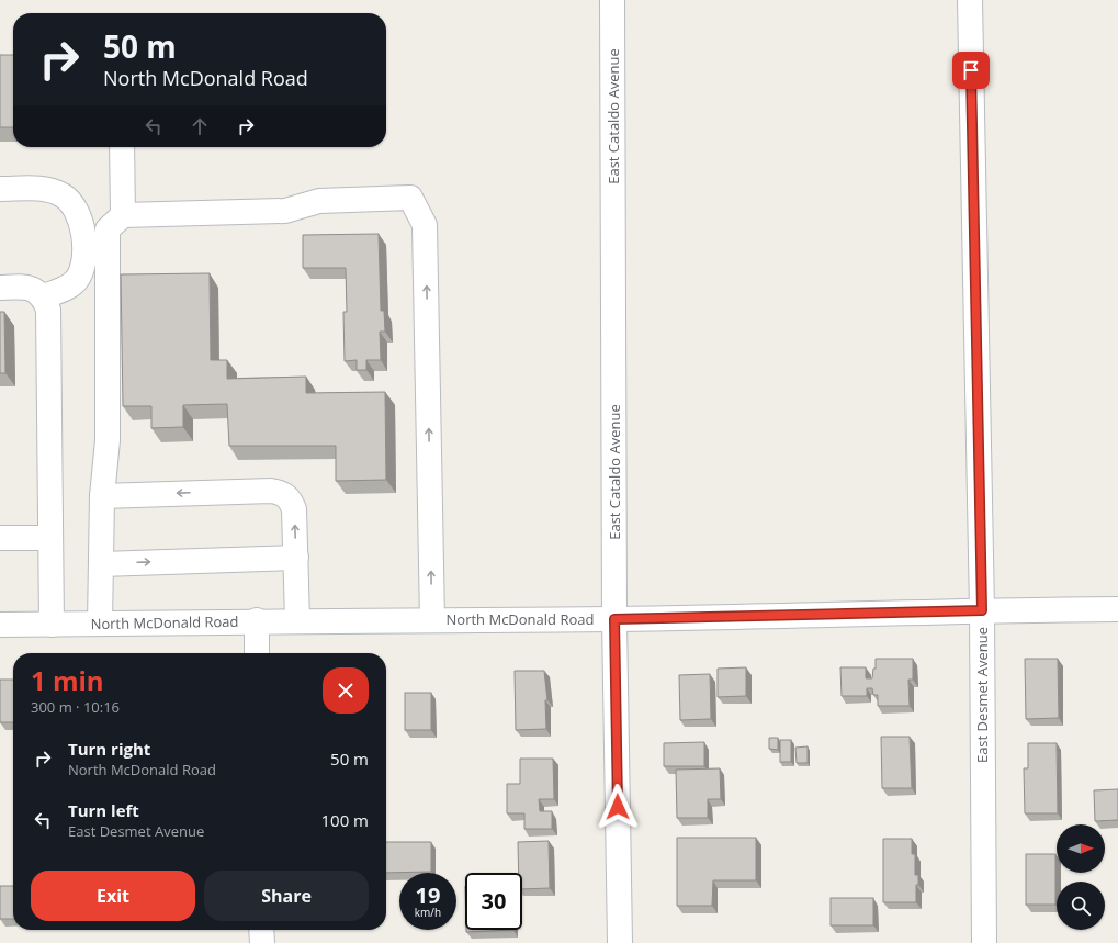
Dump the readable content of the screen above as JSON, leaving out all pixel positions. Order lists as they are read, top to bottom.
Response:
{
  "streets": {
    "street": ["East Cataldo Avenue", "North McDonald Road", "East Desmet Avenue"]
  },
  "crossings": [
    ["East Cataldo Avenue", "North McDonald Road"],
    ["North McDonald Road", "East Desmet Avenue"]
  ],
  "north": "right",
  "page": {
    "turn": ["50 m", "North McDonald Road"],
    "heading": ["1 min", "300 m · 10:16"],
    "list": [
      {
        "name": "Turn right",
        "note": "North McDonald Road",
        "value": "50 m"
      },
      {
        "name": "Turn left",
        "note": "East Desmet Avenue",
        "value": "100 m"
      }
    ],
    "buttons": ["Exit", "Share"],
    "speed": "19 km/h",
    "limit": "30"
  }
}
